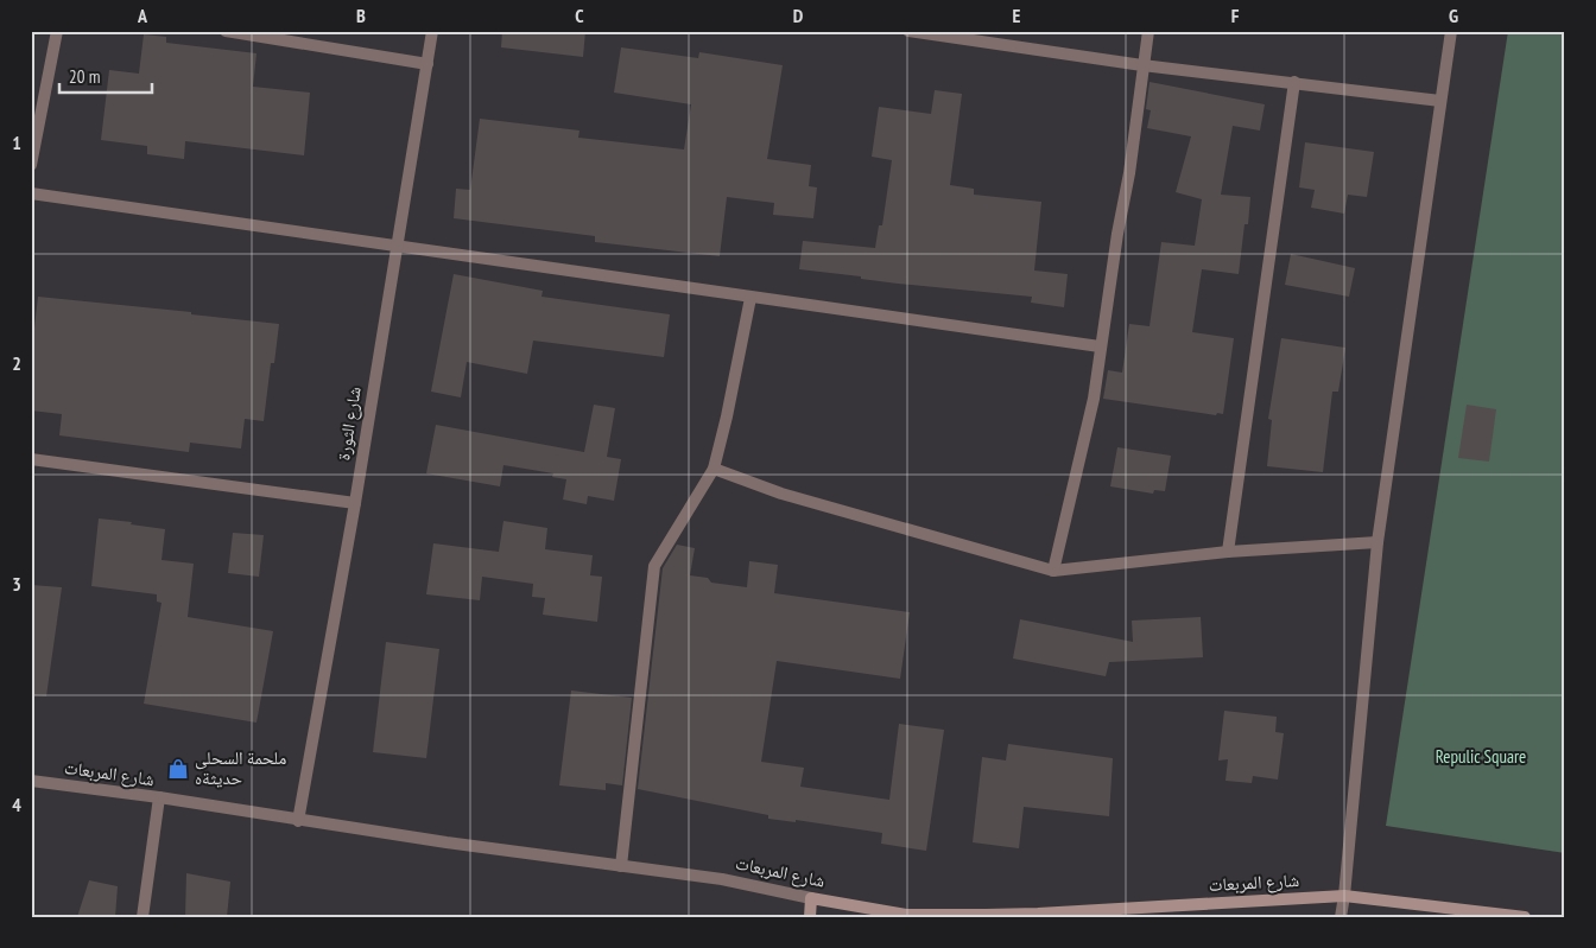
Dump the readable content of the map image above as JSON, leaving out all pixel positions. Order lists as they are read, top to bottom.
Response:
{
  "streets": {
    "main road": ["شارع المربعات"],
    "street": ["شارع الثورة"]
  },
  "crossings": [
    ["شارع الثورة", "شارع المربعات"]
  ],
  "parks": ["Repulic Square"],
  "places": {
    "shop": ["ملحمة السحلى حديثةه"]
  },
  "scale_bar": "20 m",
  "grid": {
    "columns": [
      "A",
      "B",
      "C",
      "D",
      "E",
      "F",
      "G"
    ],
    "rows": [
      "1",
      "2",
      "3",
      "4"
    ]
  }
}
